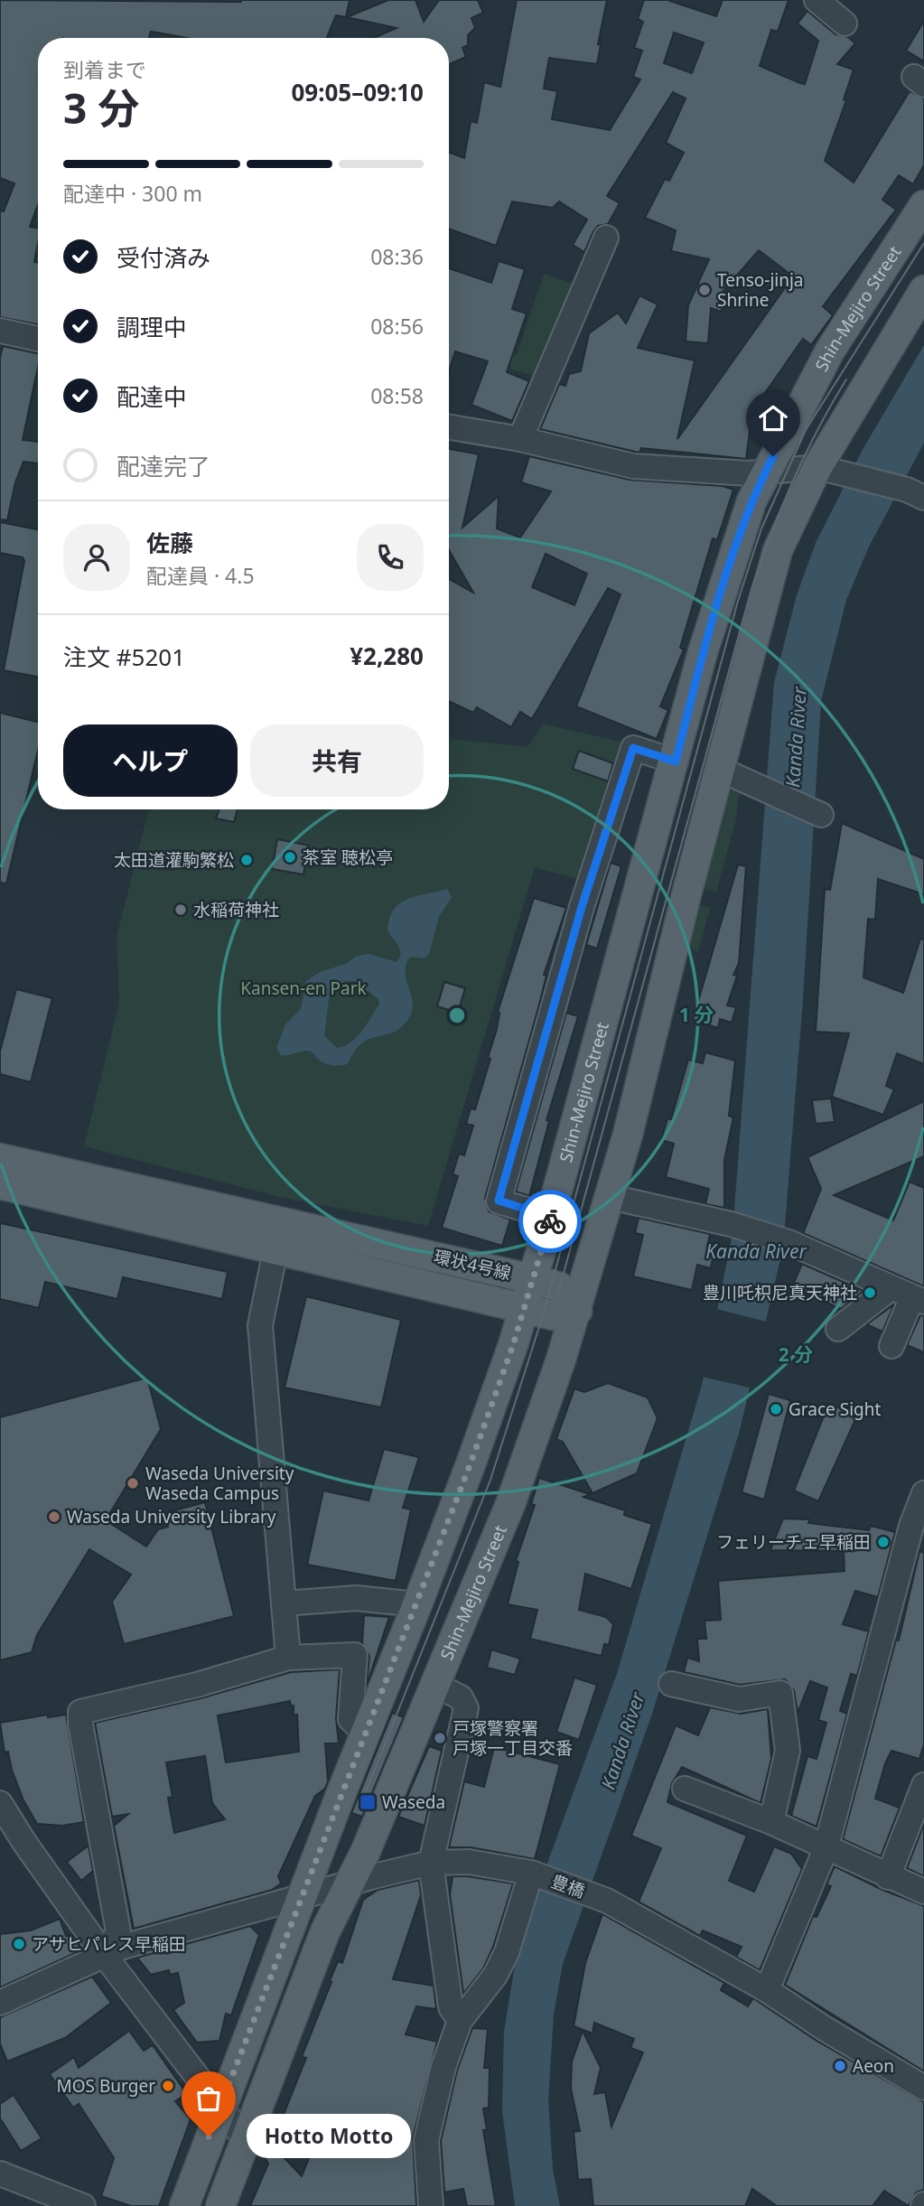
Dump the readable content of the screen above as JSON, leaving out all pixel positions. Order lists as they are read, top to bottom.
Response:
{
  "streets": {
    "main road": ["Shin-Mejiro Street", "環状4号線"],
    "street": ["豊橋"]
  },
  "crossings": [
    ["Shin-Mejiro Street", "環状4号線"],
    ["Shin-Mejiro Street", "豊橋"]
  ],
  "water": ["Kanda River"],
  "parks": ["Kansen-en Park"],
  "places": {
    "other": [
      "Tenso-jinja Shrine",
      "茶室 聴松亭",
      "太田道灌駒繁松",
      "水稲荷神社",
      "豊川吒枳尼真天神社",
      "Grace Sight",
      "Waseda University Waseda Campus",
      "Waseda University Library",
      "フェリーチェ早稲田",
      "戸塚警察署 戸塚一丁目交番",
      "アサヒパレス早稲田",
      "Aeon",
      "MOS Burger",
      "Hotto Motto"
    ],
    "transit": ["Waseda"]
  },
  "page": {
    "heading": ["3 分", "到着まで", "09:05–09:10"],
    "panel": [
      "佐藤",
      "配達員 · 4.5",
      "注文 #5201",
      "¥2,280"
    ],
    "bar": "配達中 · 300 m",
    "list": [
      ["受付済み", "08:36"],
      ["調理中", "08:56"],
      ["配達中", "08:58"],
      "配達完了"
    ],
    "buttons": ["ヘルプ", "共有"],
    "bubble": "Hotto Motto"
  },
  "rings": ["1 分", "2 分"]
}
